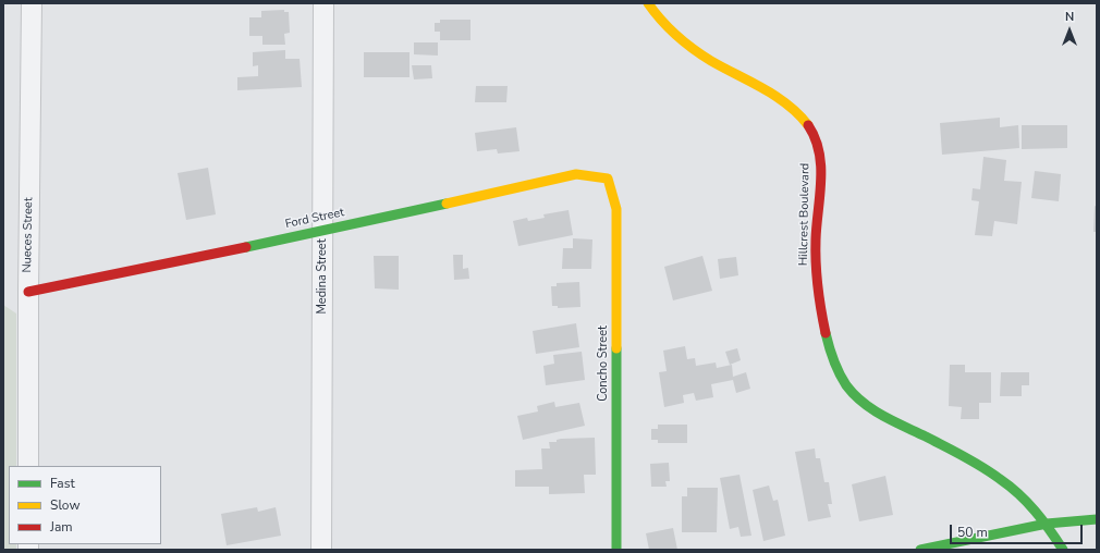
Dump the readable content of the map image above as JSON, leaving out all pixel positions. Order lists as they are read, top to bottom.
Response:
{
  "streets": {
    "street": [
      "Hillcrest Boulevard",
      "Ford Street",
      "Nueces Street",
      "Medina Street",
      "Concho Street"
    ]
  },
  "crossings": [
    ["Ford Street", "Nueces Street"],
    ["Ford Street", "Medina Street"],
    ["Ford Street", "Concho Street"]
  ],
  "legend": ["Fast", "Slow", "Jam"],
  "scale_bar": "50 m",
  "north": "top"
}
